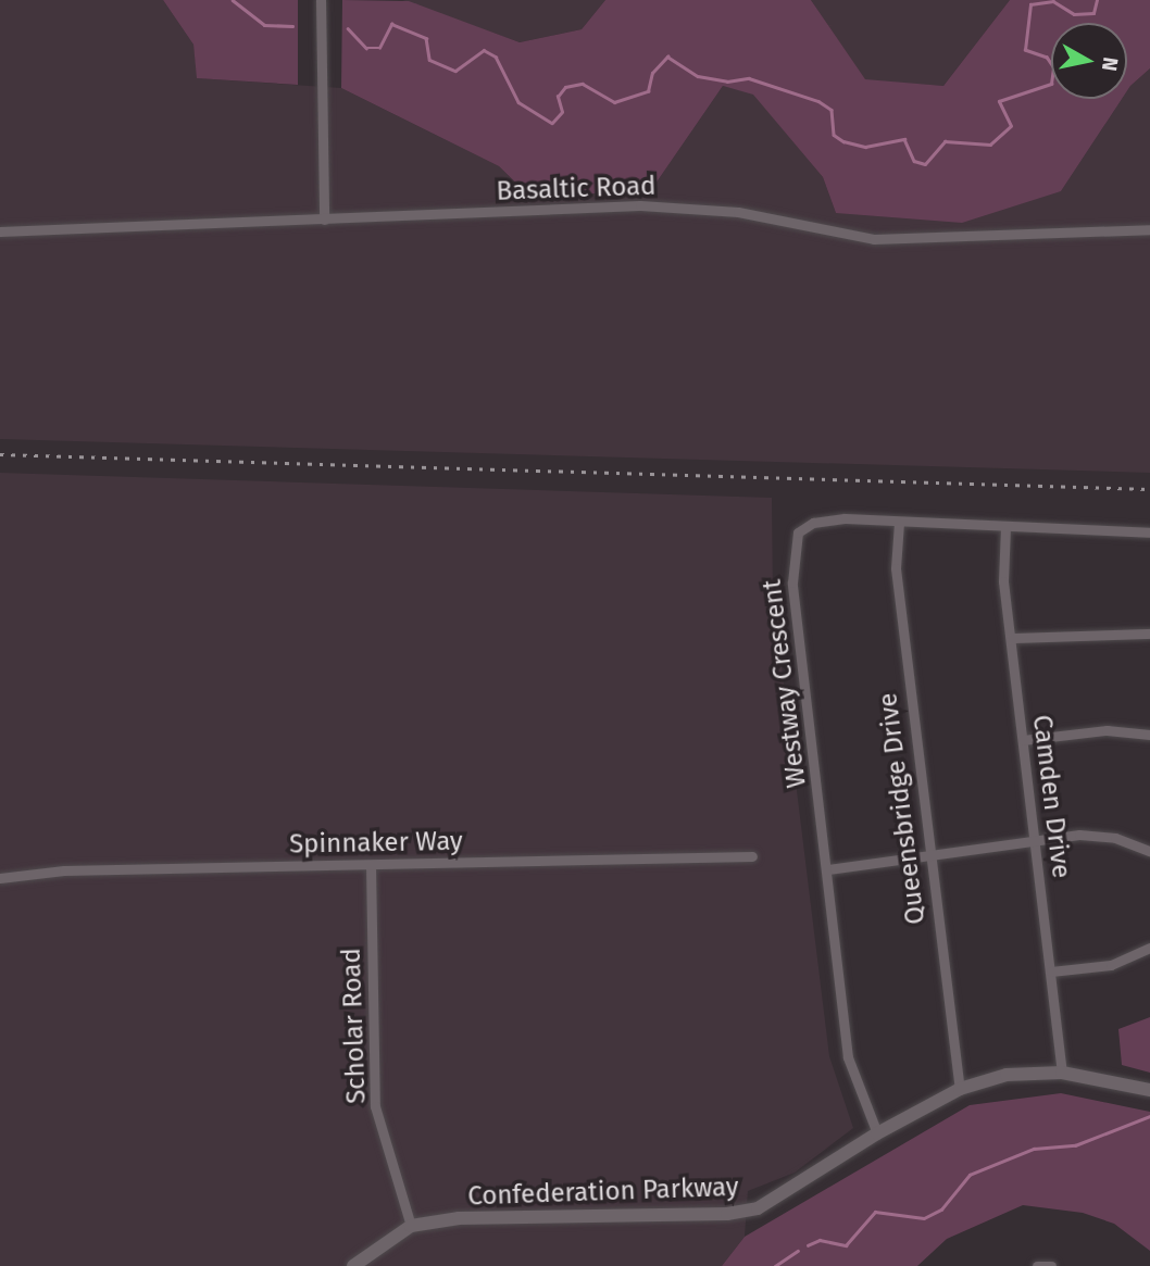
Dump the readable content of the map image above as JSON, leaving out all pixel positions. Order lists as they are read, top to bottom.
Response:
{
  "streets": {
    "street": [
      "Basaltic Road",
      "Westway Crescent",
      "Camden Drive",
      "Queensbridge Drive",
      "Spinnaker Way",
      "Scholar Road",
      "Confederation Parkway"
    ]
  },
  "crossings": [
    ["Westway Crescent", "Camden Drive"],
    ["Westway Crescent", "Queensbridge Drive"],
    ["Westway Crescent", "Confederation Parkway"],
    ["Camden Drive", "Confederation Parkway"],
    ["Queensbridge Drive", "Confederation Parkway"],
    ["Spinnaker Way", "Scholar Road"],
    ["Scholar Road", "Confederation Parkway"]
  ],
  "north": "right"
}
